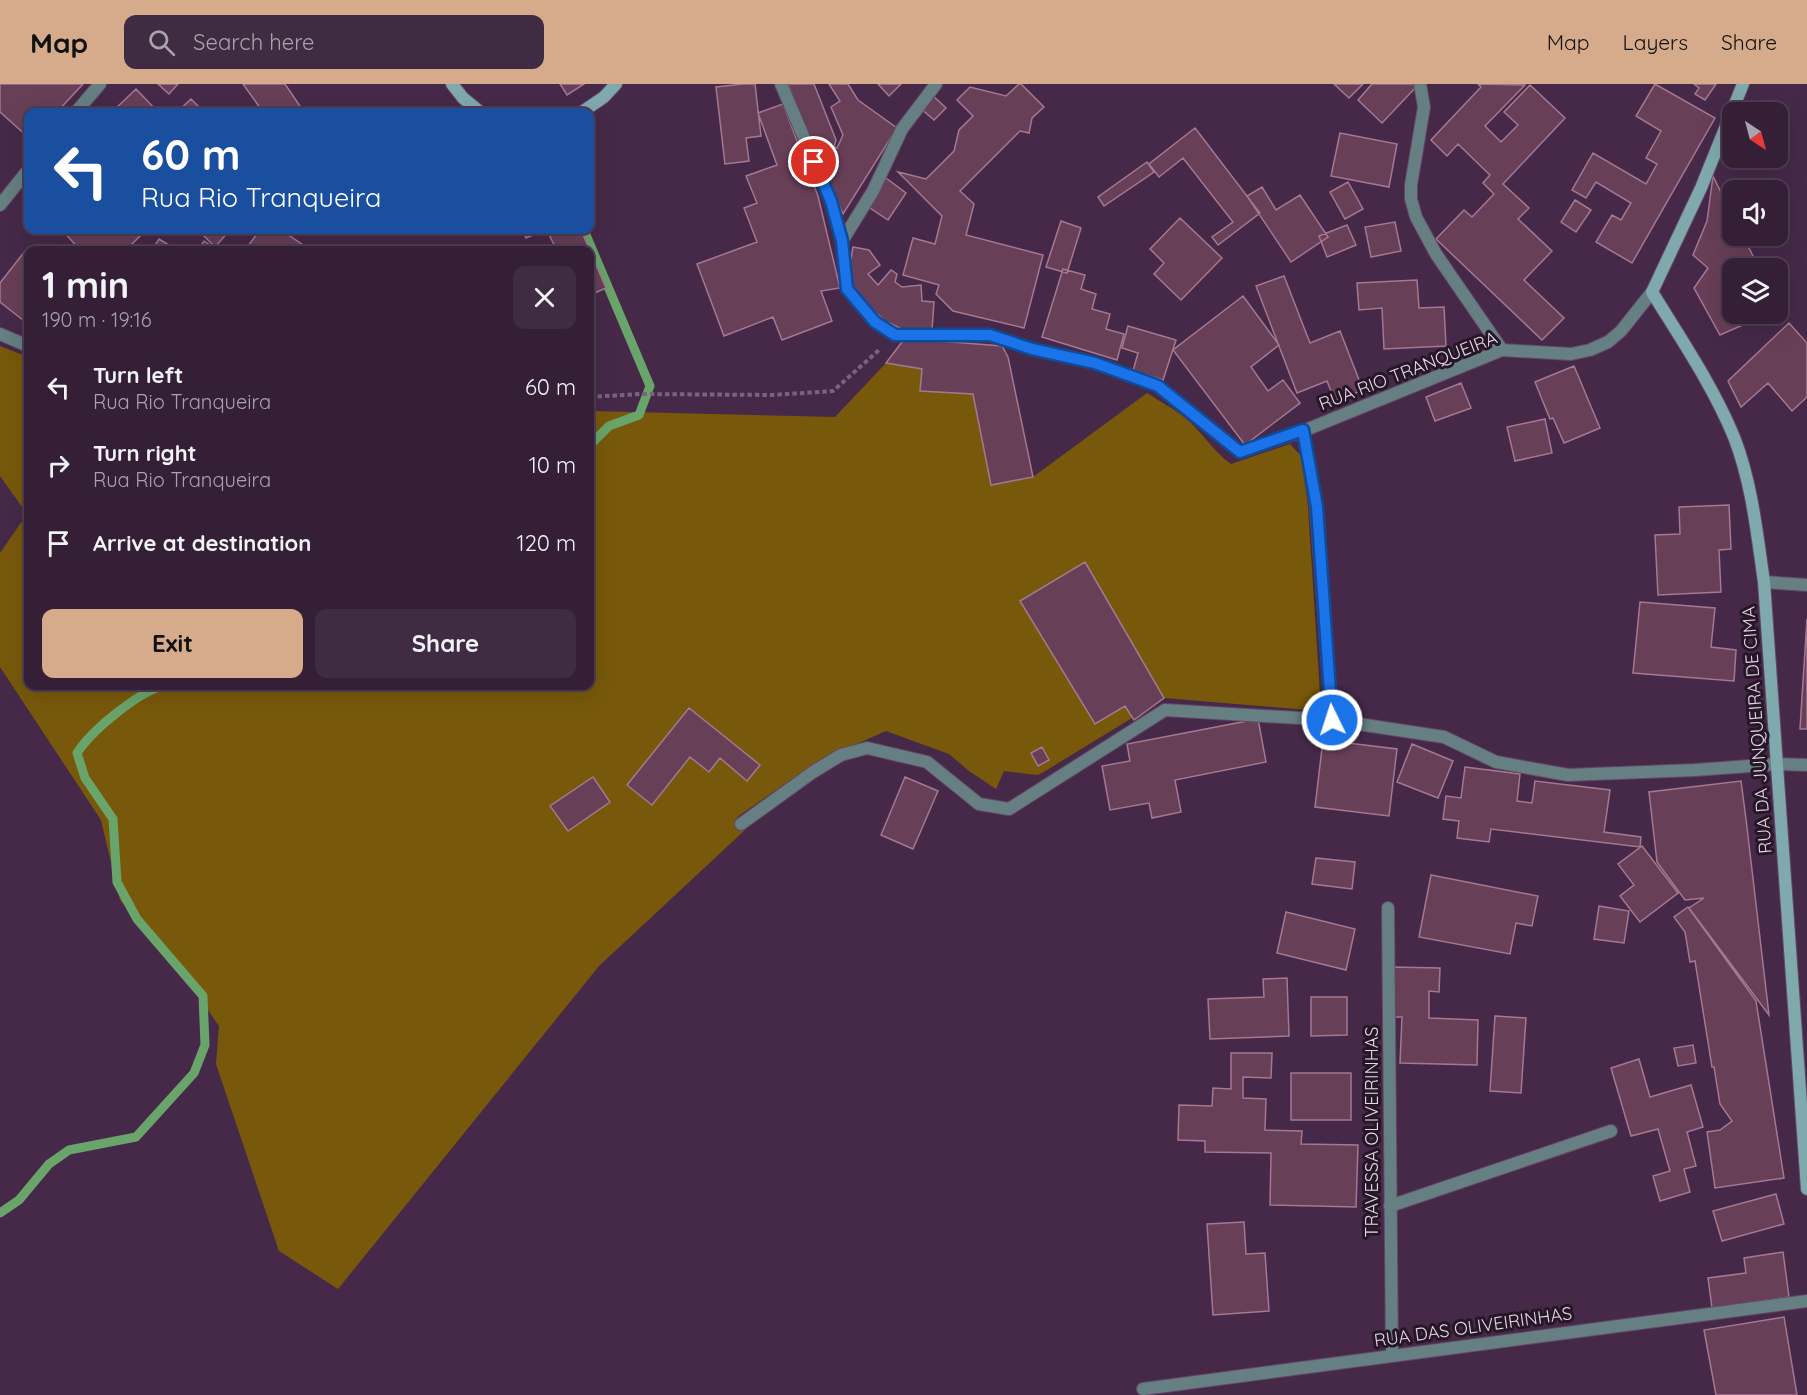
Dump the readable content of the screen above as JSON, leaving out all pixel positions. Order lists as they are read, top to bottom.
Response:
{
  "streets": {
    "main road": ["RUA DA JUNQUEIRA DE CIMA"],
    "street": ["RUA RIO TRANQUEIRA", "TRAVESSA OLIVEIRINHAS", "RUA DAS OLIVEIRINHAS"]
  },
  "crossings": [
    ["RUA RIO TRANQUEIRA", "RUA DA JUNQUEIRA DE CIMA"],
    ["TRAVESSA OLIVEIRINHAS", "RUA DAS OLIVEIRINHAS"]
  ],
  "north": "bottom right",
  "page": {
    "header": "Map",
    "search": "Search here",
    "nav": ["Map", "Layers", "Share"],
    "turn": ["60 m", "Rua Rio Tranqueira"],
    "heading": ["1 min", "190 m · 19:16"],
    "list": [
      {
        "name": "Turn left",
        "note": "Rua Rio Tranqueira",
        "value": "60 m"
      },
      {
        "name": "Turn right",
        "note": "Rua Rio Tranqueira",
        "value": "10 m"
      },
      {
        "name": "Arrive at destination",
        "value": "120 m"
      }
    ],
    "buttons": ["Exit", "Share"]
  }
}
